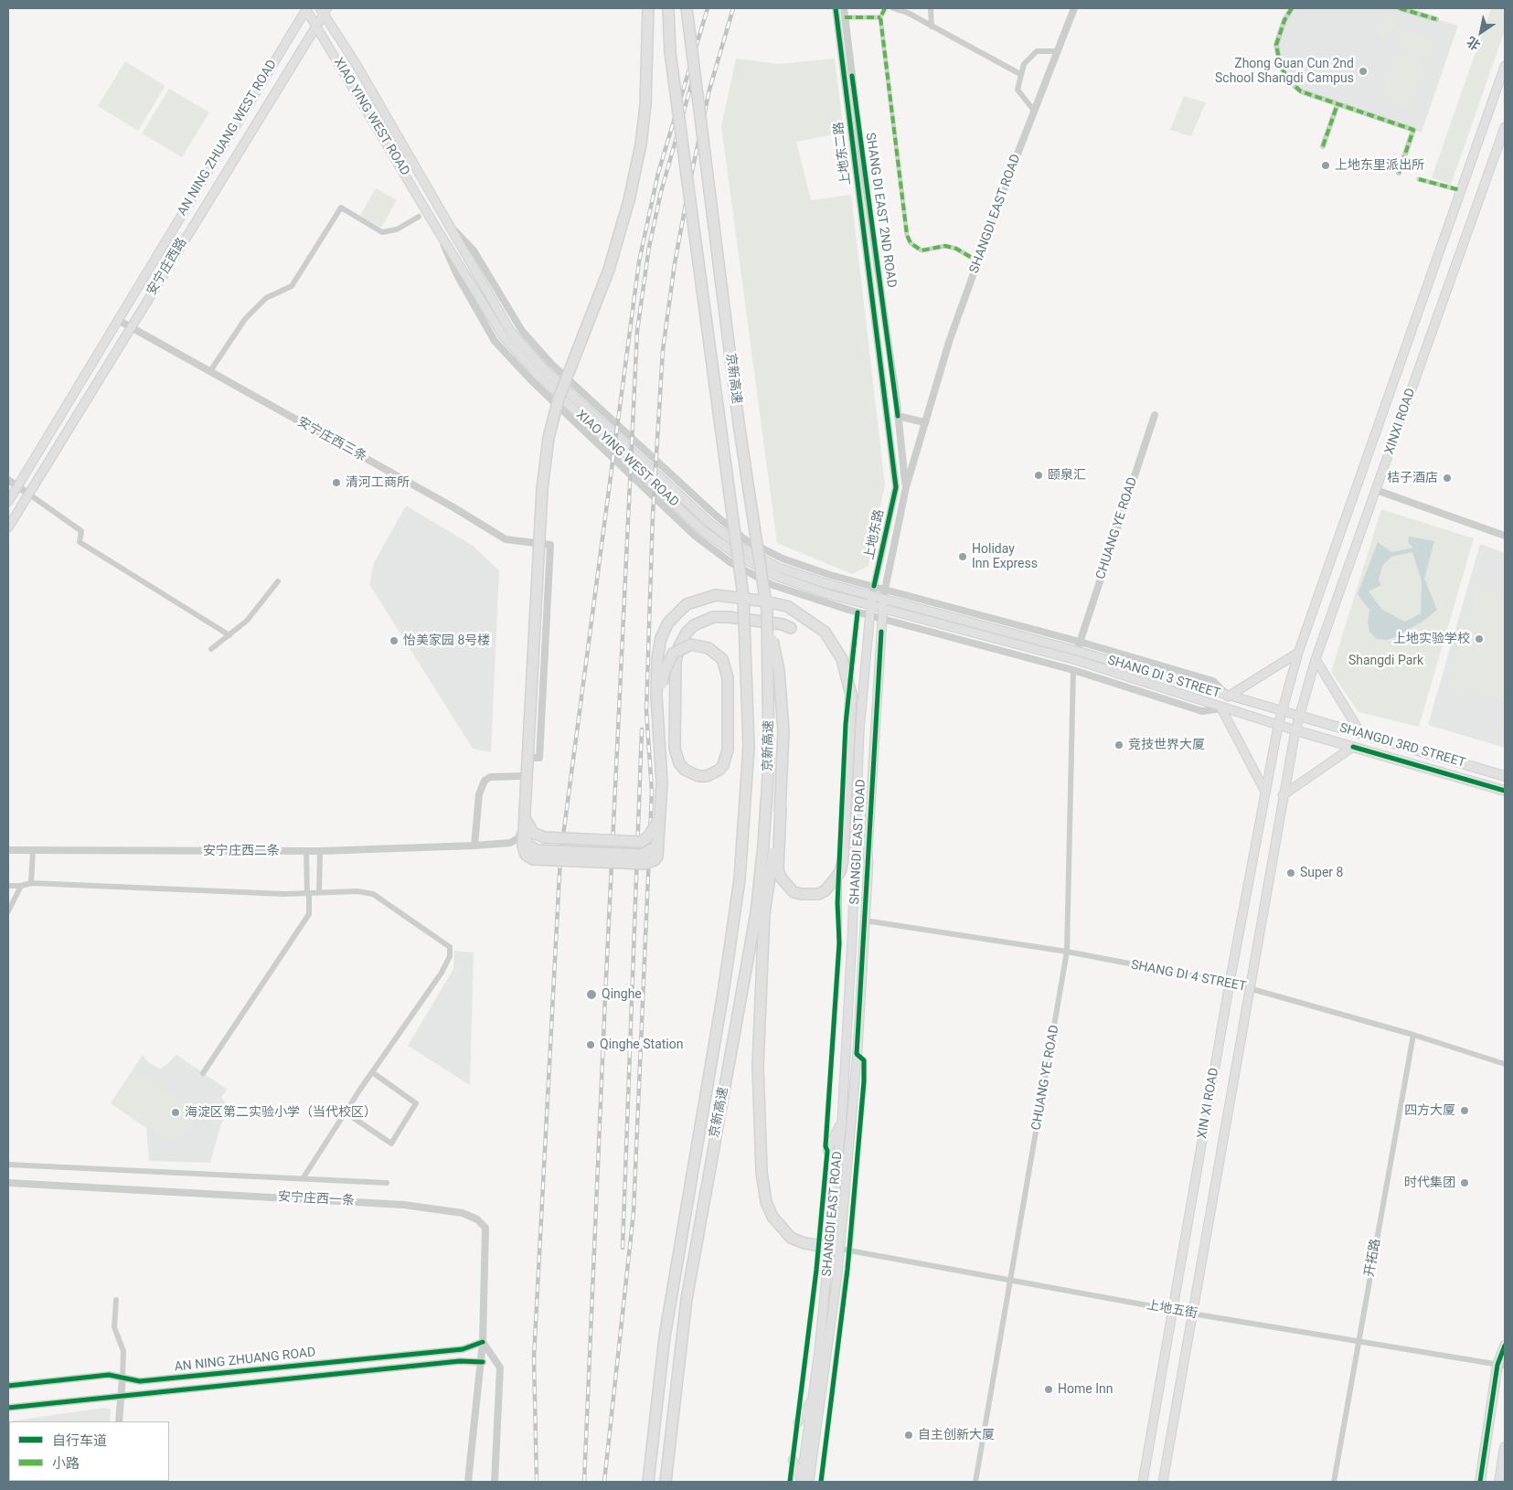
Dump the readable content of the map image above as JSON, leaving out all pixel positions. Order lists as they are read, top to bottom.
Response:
{
  "streets": {
    "highway": ["京新高速"],
    "main road": [
      "XIAO YING WEST ROAD",
      "AN NING ZHUANG WEST ROAD",
      "SHANGDI EAST ROAD",
      "安宁庄西路",
      "XINXI ROAD",
      "上地东路",
      "SHANG DI 3 STREET",
      "SHANGDI 3RD STREET",
      "XIN XI ROAD"
    ],
    "street": [
      "上地东二路",
      "SHANG DI EAST 2ND ROAD",
      "安宁庄西三条",
      "CHUANG YE ROAD",
      "安宁庄西二条",
      "SHANG DI 4 STREET",
      "安宁庄西一条",
      "开拓路",
      "上地五街",
      "AN NING ZHUANG ROAD"
    ]
  },
  "crossings": [
    ["XIAO YING WEST ROAD", "AN NING ZHUANG WEST ROAD"],
    ["XIAO YING WEST ROAD", "SHANGDI EAST ROAD"],
    ["XIAO YING WEST ROAD", "安宁庄西路"],
    ["XIAO YING WEST ROAD", "上地东路"],
    ["XIAO YING WEST ROAD", "SHANG DI 3 STREET"],
    ["AN NING ZHUANG WEST ROAD", "安宁庄西三条"],
    ["上地东二路", "上地东路"],
    ["SHANG DI EAST 2ND ROAD", "SHANGDI EAST ROAD"],
    ["SHANGDI EAST ROAD", "上地东路"],
    ["SHANGDI EAST ROAD", "SHANG DI 3 STREET"],
    ["SHANGDI EAST ROAD", "SHANG DI 4 STREET"],
    ["SHANGDI EAST ROAD", "上地五街"],
    ["安宁庄西路", "安宁庄西三条"],
    ["XINXI ROAD", "SHANG DI 3 STREET"],
    ["XINXI ROAD", "SHANGDI 3RD STREET"],
    ["XINXI ROAD", "XIN XI ROAD"],
    ["安宁庄西三条", "安宁庄西二条"],
    ["CHUANG YE ROAD", "SHANG DI 3 STREET"],
    ["CHUANG YE ROAD", "SHANG DI 4 STREET"],
    ["CHUANG YE ROAD", "上地五街"],
    ["SHANG DI 3 STREET", "SHANGDI 3RD STREET"],
    ["SHANG DI 3 STREET", "XIN XI ROAD"],
    ["SHANGDI 3RD STREET", "XIN XI ROAD"],
    ["SHANG DI 4 STREET", "XIN XI ROAD"],
    ["SHANG DI 4 STREET", "开拓路"],
    ["XIN XI ROAD", "上地五街"],
    ["安宁庄西一条", "AN NING ZHUANG ROAD"],
    ["开拓路", "上地五街"]
  ],
  "parks": ["Shangdi Park"],
  "places": [
    "Zhong Guan Cun 2nd School Shangdi Campus",
    "上地东里派出所",
    "颐泉汇",
    "桔子酒店",
    "清河工商所",
    "Holiday Inn Express",
    "上地实验学校",
    "怡美家园 8号楼",
    "竞技世界大厦",
    "Super 8",
    "Qinghe",
    "Qinghe Station",
    "四方大厦",
    "海淀区第二实验小学（当代校区）",
    "时代集团",
    "Home Inn",
    "自主创新大厦"
  ],
  "legend": ["自行车道", "小路"],
  "north": "bottom left"
}
